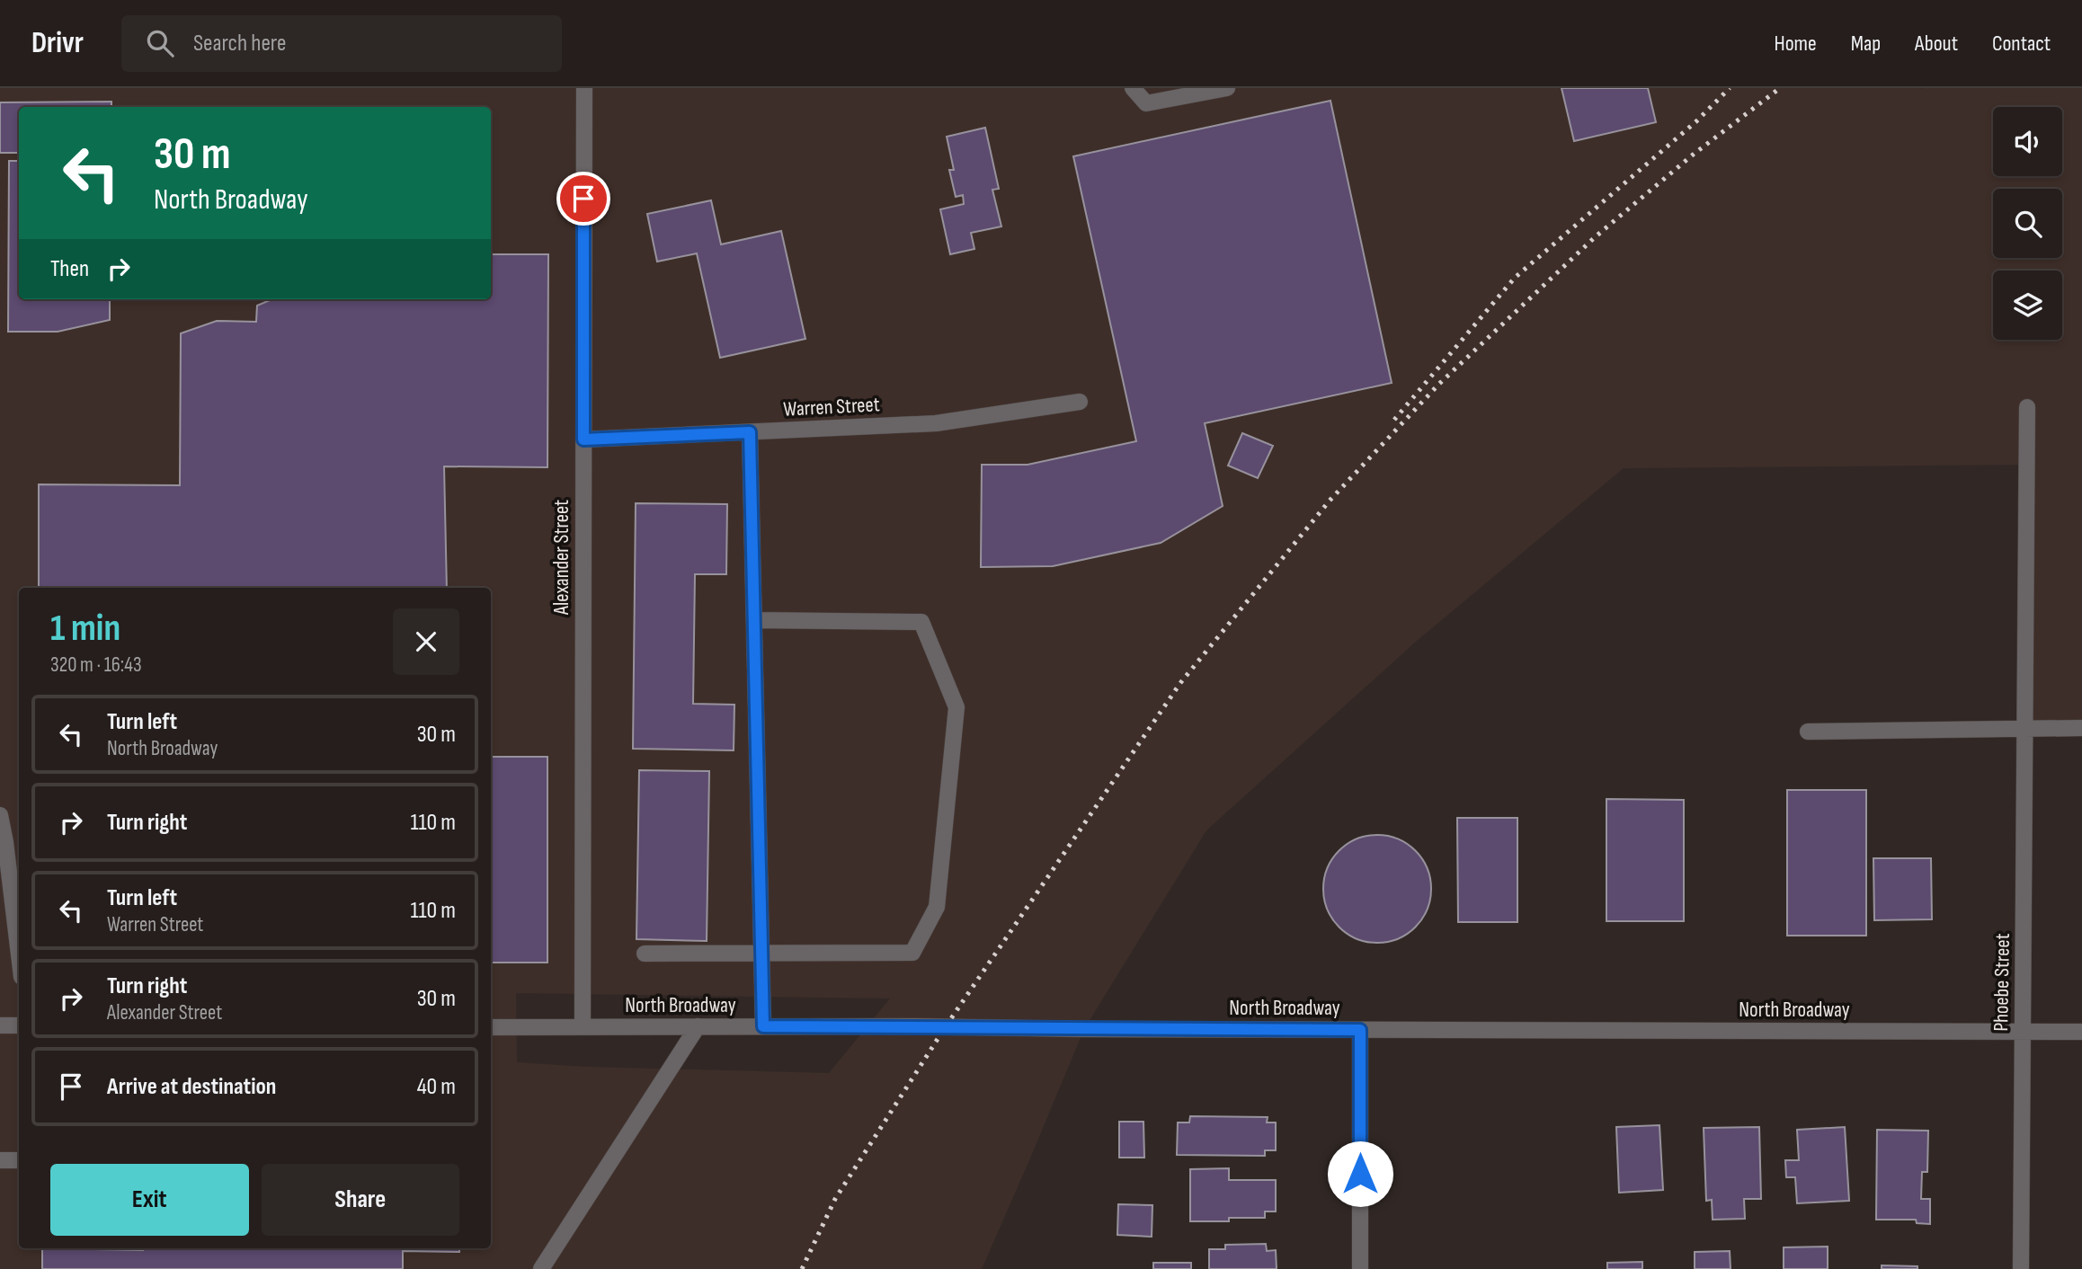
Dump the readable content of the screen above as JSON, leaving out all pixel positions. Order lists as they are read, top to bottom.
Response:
{
  "streets": {
    "street": [
      "Warren Street",
      "Alexander Street",
      "Phoebe Street",
      "North Broadway"
    ]
  },
  "crossings": [
    ["Warren Street", "Alexander Street"],
    ["Alexander Street", "North Broadway"],
    ["Phoebe Street", "North Broadway"]
  ],
  "page": {
    "header": "Drivr",
    "search": "Search here",
    "nav": [
      "Home",
      "Map",
      "About",
      "Contact"
    ],
    "turn": ["30 m", "North Broadway"],
    "then": "Then",
    "heading": ["1 min", "320 m · 16:43"],
    "list": [
      {
        "name": "Turn left",
        "note": "North Broadway",
        "value": "30 m"
      },
      {
        "name": "Turn right",
        "value": "110 m"
      },
      {
        "name": "Turn left",
        "note": "Warren Street",
        "value": "110 m"
      },
      {
        "name": "Turn right",
        "note": "Alexander Street",
        "value": "30 m"
      },
      {
        "name": "Arrive at destination",
        "value": "40 m"
      }
    ],
    "buttons": ["Exit", "Share"]
  }
}
